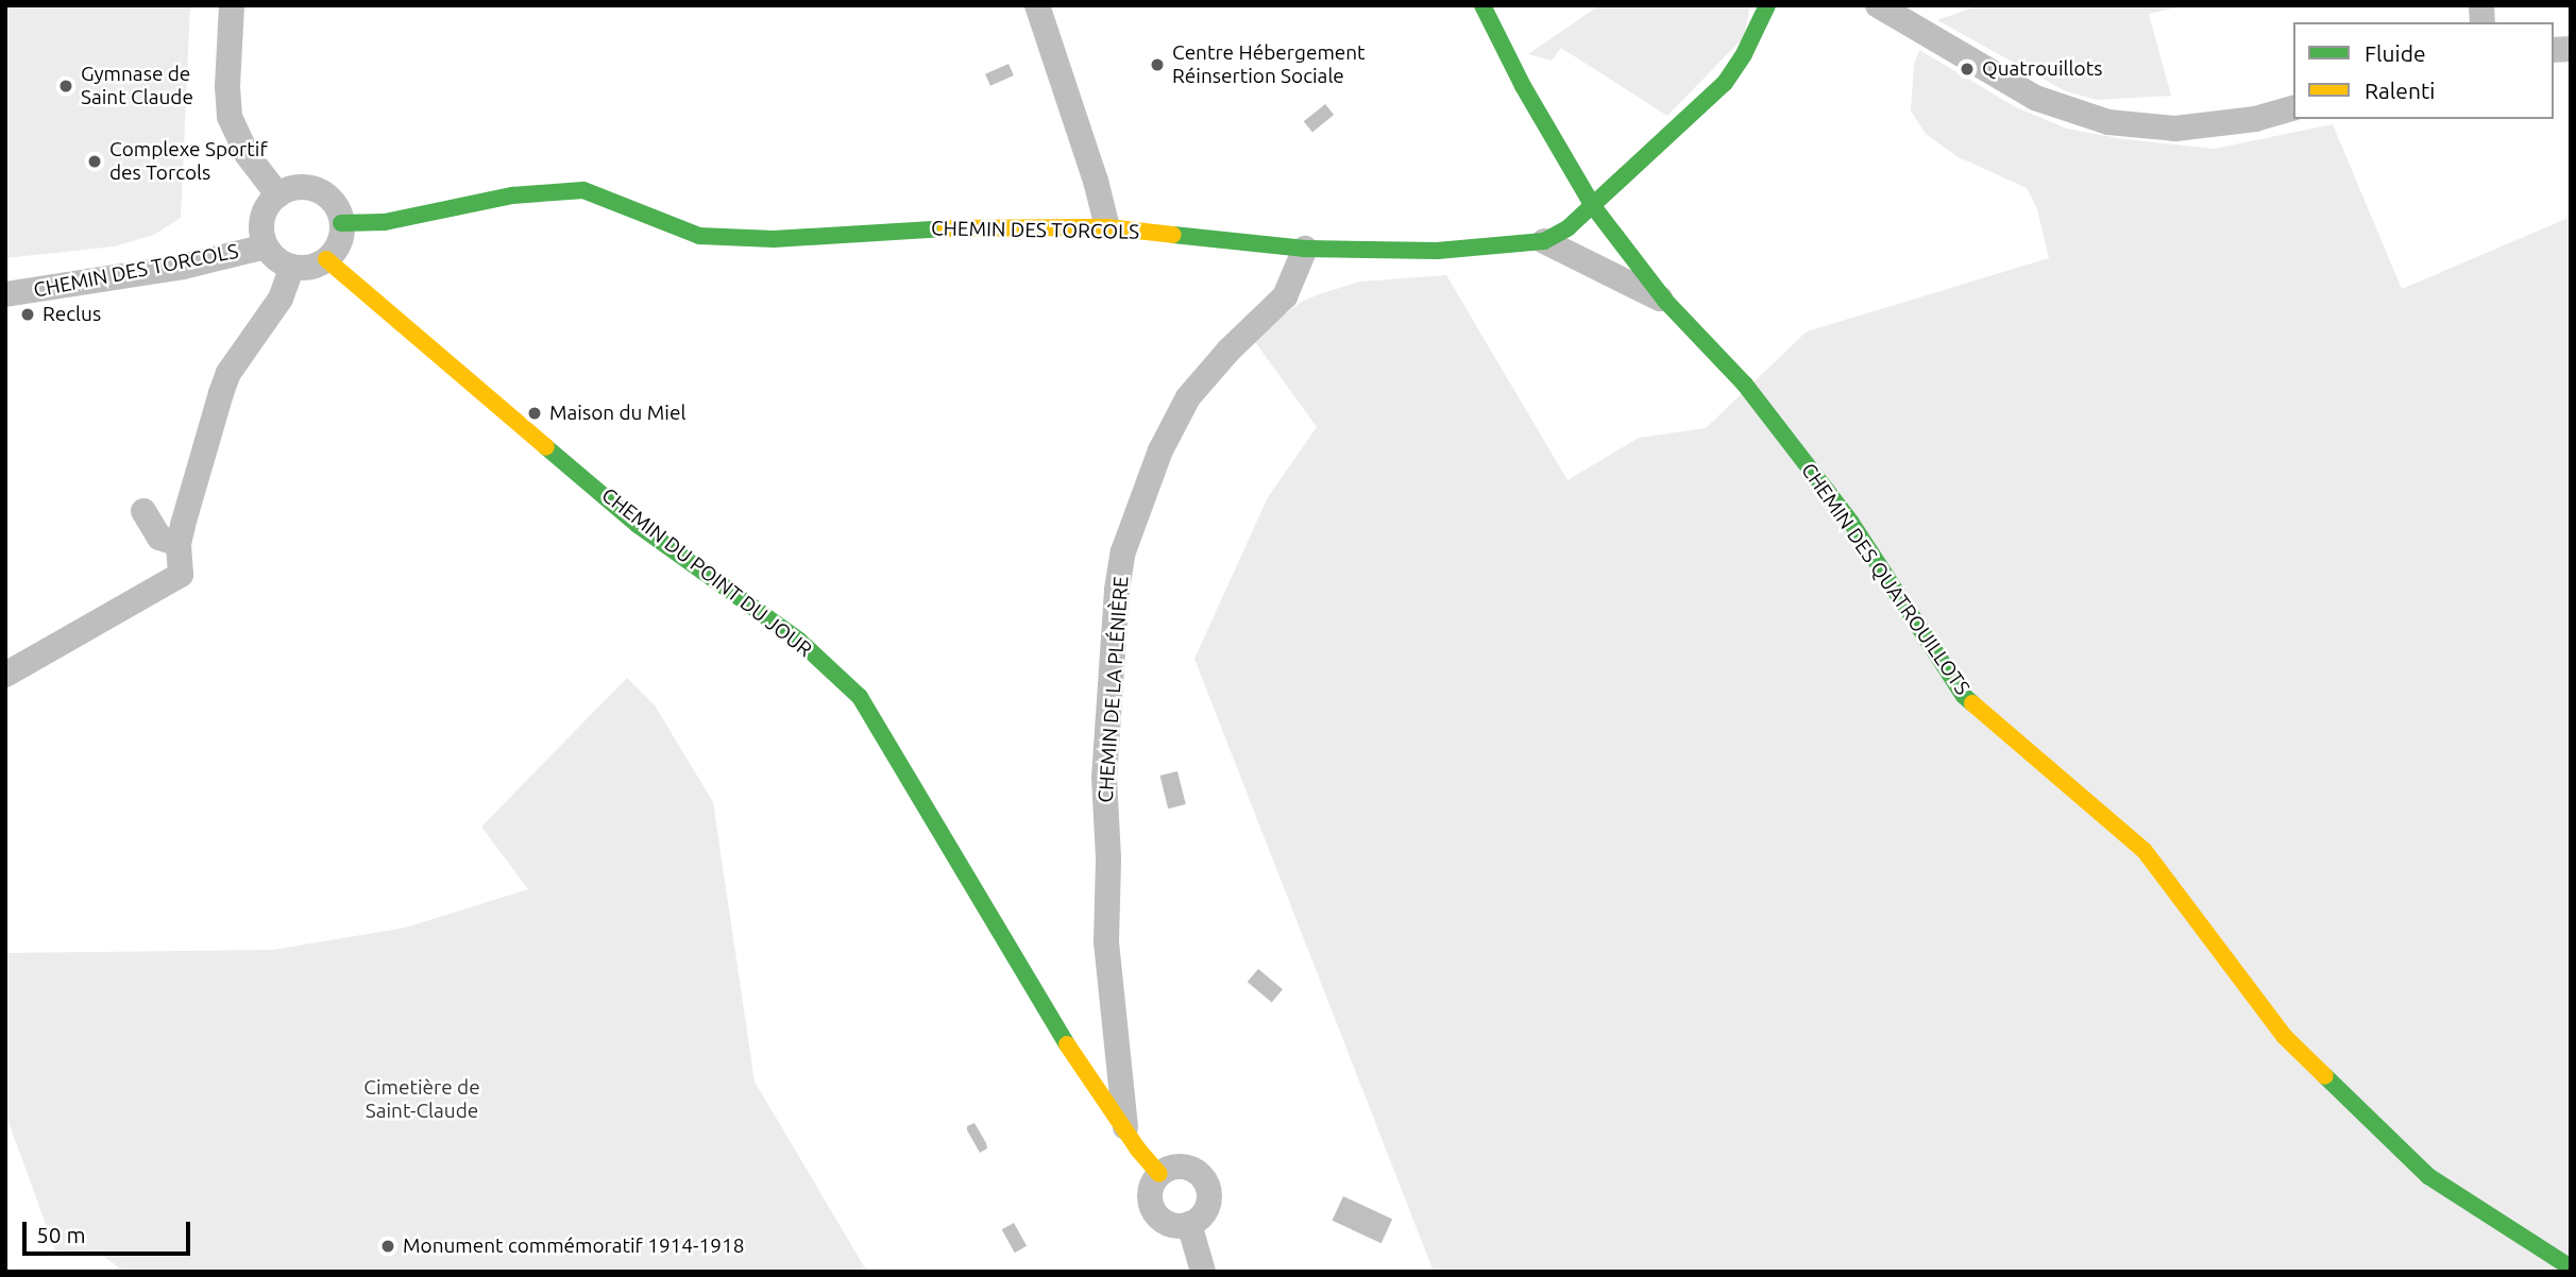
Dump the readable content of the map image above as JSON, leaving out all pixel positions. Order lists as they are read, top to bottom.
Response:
{
  "streets": {
    "street": [
      "CHEMIN DES TORCOLS",
      "CHEMIN DU POINT DU JOUR",
      "CHEMIN DES QUATROUILLOTS",
      "CHEMIN DE LA PLÉNIÈRE"
    ]
  },
  "crossings": [
    ["CHEMIN DES TORCOLS", "CHEMIN DU POINT DU JOUR"],
    ["CHEMIN DES TORCOLS", "CHEMIN DES QUATROUILLOTS"],
    ["CHEMIN DES TORCOLS", "CHEMIN DE LA PLÉNIÈRE"],
    ["CHEMIN DU POINT DU JOUR", "CHEMIN DE LA PLÉNIÈRE"]
  ],
  "parks": ["Cimetière de Saint-Claude"],
  "places": [
    "Centre Hébergement Réinsertion Sociale",
    "Quatrouillots",
    "Gymnase de Saint Claude",
    "Complexe Sportif des Torcols",
    "Reclus",
    "Maison du Miel",
    "Monument commémoratif 1914-1918"
  ],
  "legend": ["Fluide", "Ralenti"],
  "scale_bar": "50 m"
}
